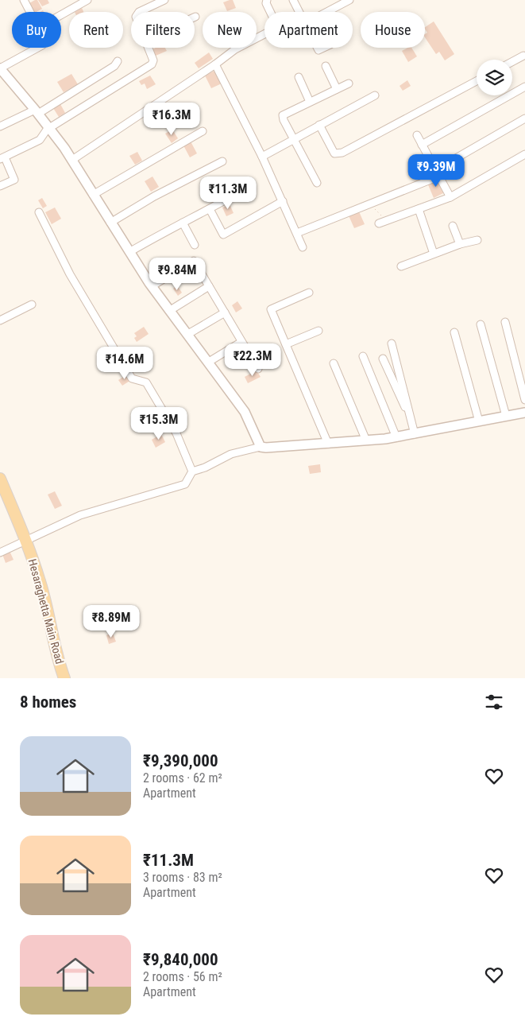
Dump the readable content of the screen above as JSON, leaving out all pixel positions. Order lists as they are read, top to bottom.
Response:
{
  "streets": {
    "main road": ["Hesaraghetta Main Road"]
  },
  "page": {
    "chip": [
      "Buy",
      "Rent",
      "Filters",
      "New",
      "Apartment",
      "House"
    ],
    "price": [
      "₹16.3M",
      "₹9.39M",
      "₹11.3M",
      "₹9.84M",
      "₹22.3M",
      "₹14.6M",
      "₹15.3M",
      "₹8.89M"
    ],
    "heading": "8 homes",
    "list": [
      {
        "name": "₹9,390,000",
        "note": "2 rooms · 62 m² · Apartment"
      },
      {
        "name": "₹11.3M",
        "note": "3 rooms · 83 m² · Apartment"
      },
      {
        "name": "₹9,840,000",
        "note": "2 rooms · 56 m² · Apartment"
      }
    ]
  }
}
